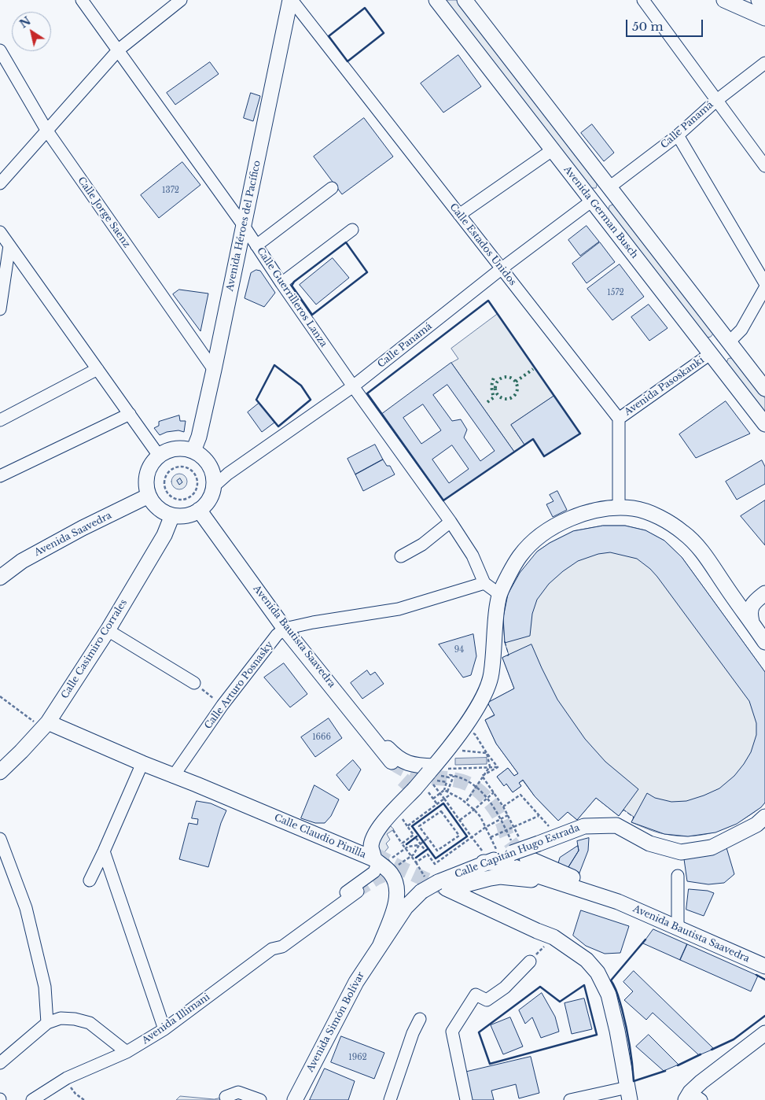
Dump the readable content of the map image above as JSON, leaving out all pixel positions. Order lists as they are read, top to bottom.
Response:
{
  "streets": {
    "main road": [
      "Avenida German Busch",
      "Avenida Héroes del Pacífico",
      "Avenida Saavedra",
      "Avenida Bautista Saavedra",
      "Calle Casimiro Corrales",
      "Calle Claudio Pinilla",
      "Calle Capitán Hugo Estrada",
      "Avenida Simón Bolívar"
    ],
    "street": [
      "Calle Panamá",
      "Calle Jorge Saenz",
      "Calle Estados Unidos",
      "Calle Guerrilleros Lanza",
      "Avenida Pasoskanki",
      "Calle Arturo Posnasky",
      "Avenida Illimani"
    ]
  },
  "crossings": [
    ["Calle Panamá", "Avenida German Busch"],
    ["Calle Panamá", "Calle Estados Unidos"],
    ["Calle Panamá", "Calle Guerrilleros Lanza"],
    ["Calle Jorge Saenz", "Avenida Héroes del Pacífico"],
    ["Avenida German Busch", "Avenida Pasoskanki"],
    ["Avenida Héroes del Pacífico", "Calle Estados Unidos"],
    ["Avenida Héroes del Pacífico", "Calle Guerrilleros Lanza"],
    ["Calle Estados Unidos", "Avenida Pasoskanki"],
    ["Avenida Bautista Saavedra", "Calle Arturo Posnasky"],
    ["Avenida Bautista Saavedra", "Calle Capitán Hugo Estrada"],
    ["Calle Casimiro Corrales", "Calle Claudio Pinilla"],
    ["Calle Arturo Posnasky", "Calle Claudio Pinilla"],
    ["Calle Claudio Pinilla", "Calle Capitán Hugo Estrada"],
    ["Calle Claudio Pinilla", "Avenida Illimani"],
    ["Calle Claudio Pinilla", "Avenida Simón Bolívar"],
    ["Calle Capitán Hugo Estrada", "Avenida Simón Bolívar"]
  ],
  "house_numbers": [
    "1372",
    "1572",
    "94",
    "1666",
    "1962"
  ],
  "scale_bar": "50 m",
  "north": "top left"
}
